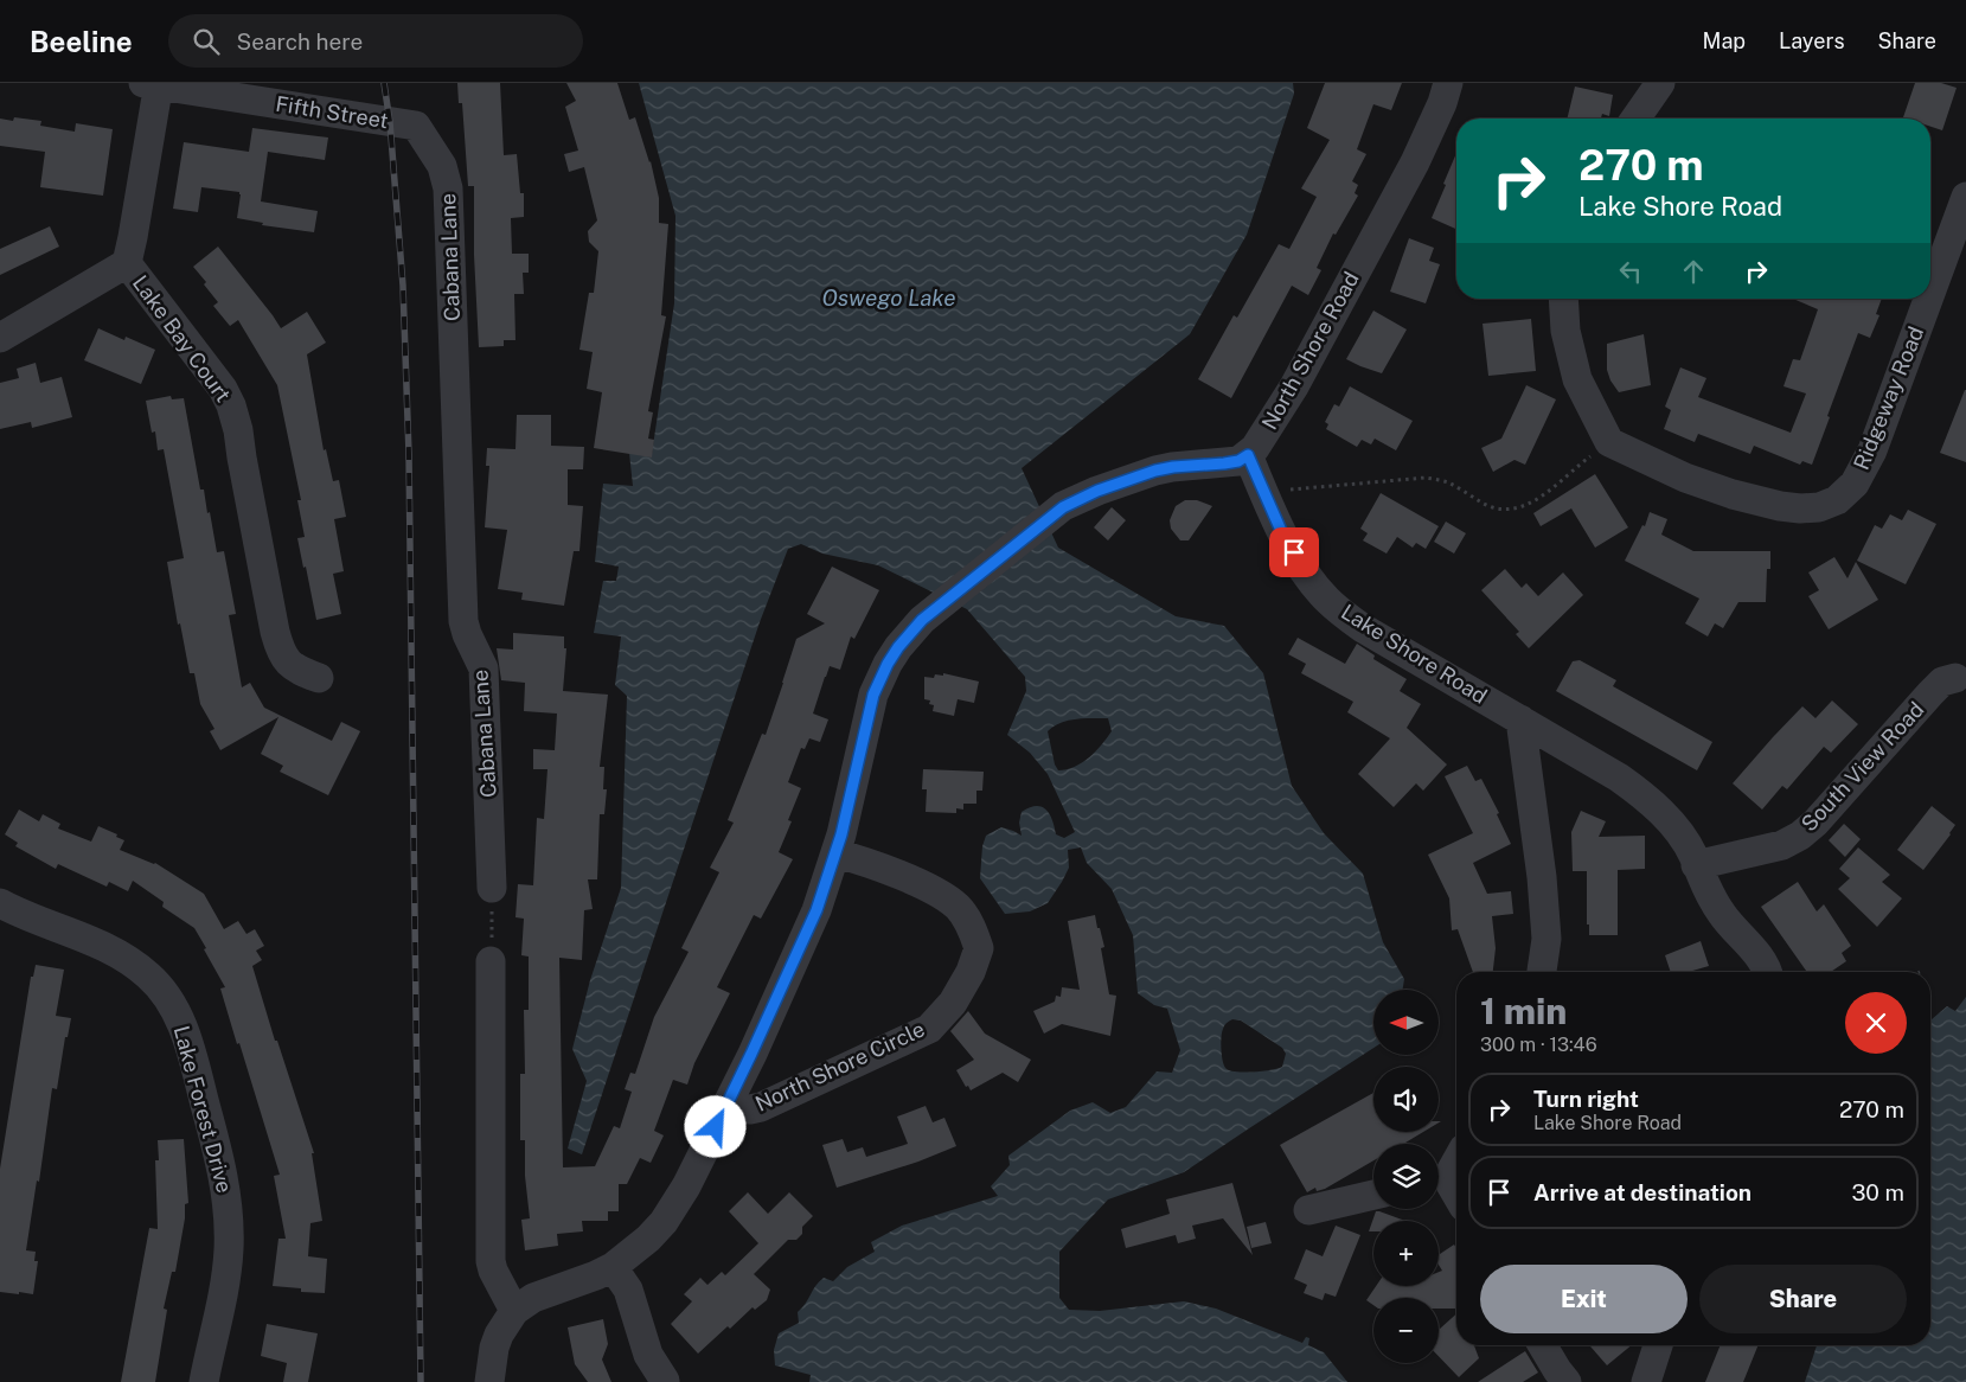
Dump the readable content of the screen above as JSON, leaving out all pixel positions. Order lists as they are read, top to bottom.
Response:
{
  "streets": {
    "street": [
      "Fifth Street",
      "Cabana Lane",
      "Lake Bay Court",
      "North Shore Road",
      "Ridgeway Road",
      "Lake Shore Road",
      "South View Road",
      "North Shore Circle",
      "Lake Forest Drive"
    ]
  },
  "crossings": [
    ["Fifth Street", "Cabana Lane"],
    ["Fifth Street", "Lake Bay Court"],
    ["North Shore Road", "Lake Shore Road"],
    ["Lake Shore Road", "South View Road"]
  ],
  "water": ["Oswego Lake"],
  "north": "left",
  "page": {
    "header": "Beeline",
    "search": "Search here",
    "nav": ["Map", "Layers", "Share"],
    "turn": ["270 m", "Lake Shore Road"],
    "heading": ["1 min", "300 m · 13:46"],
    "map_buttons": ["+", "−"],
    "list": [
      {
        "name": "Turn right",
        "note": "Lake Shore Road",
        "value": "270 m"
      },
      {
        "name": "Arrive at destination",
        "value": "30 m"
      }
    ],
    "buttons": ["Exit", "Share"]
  }
}
